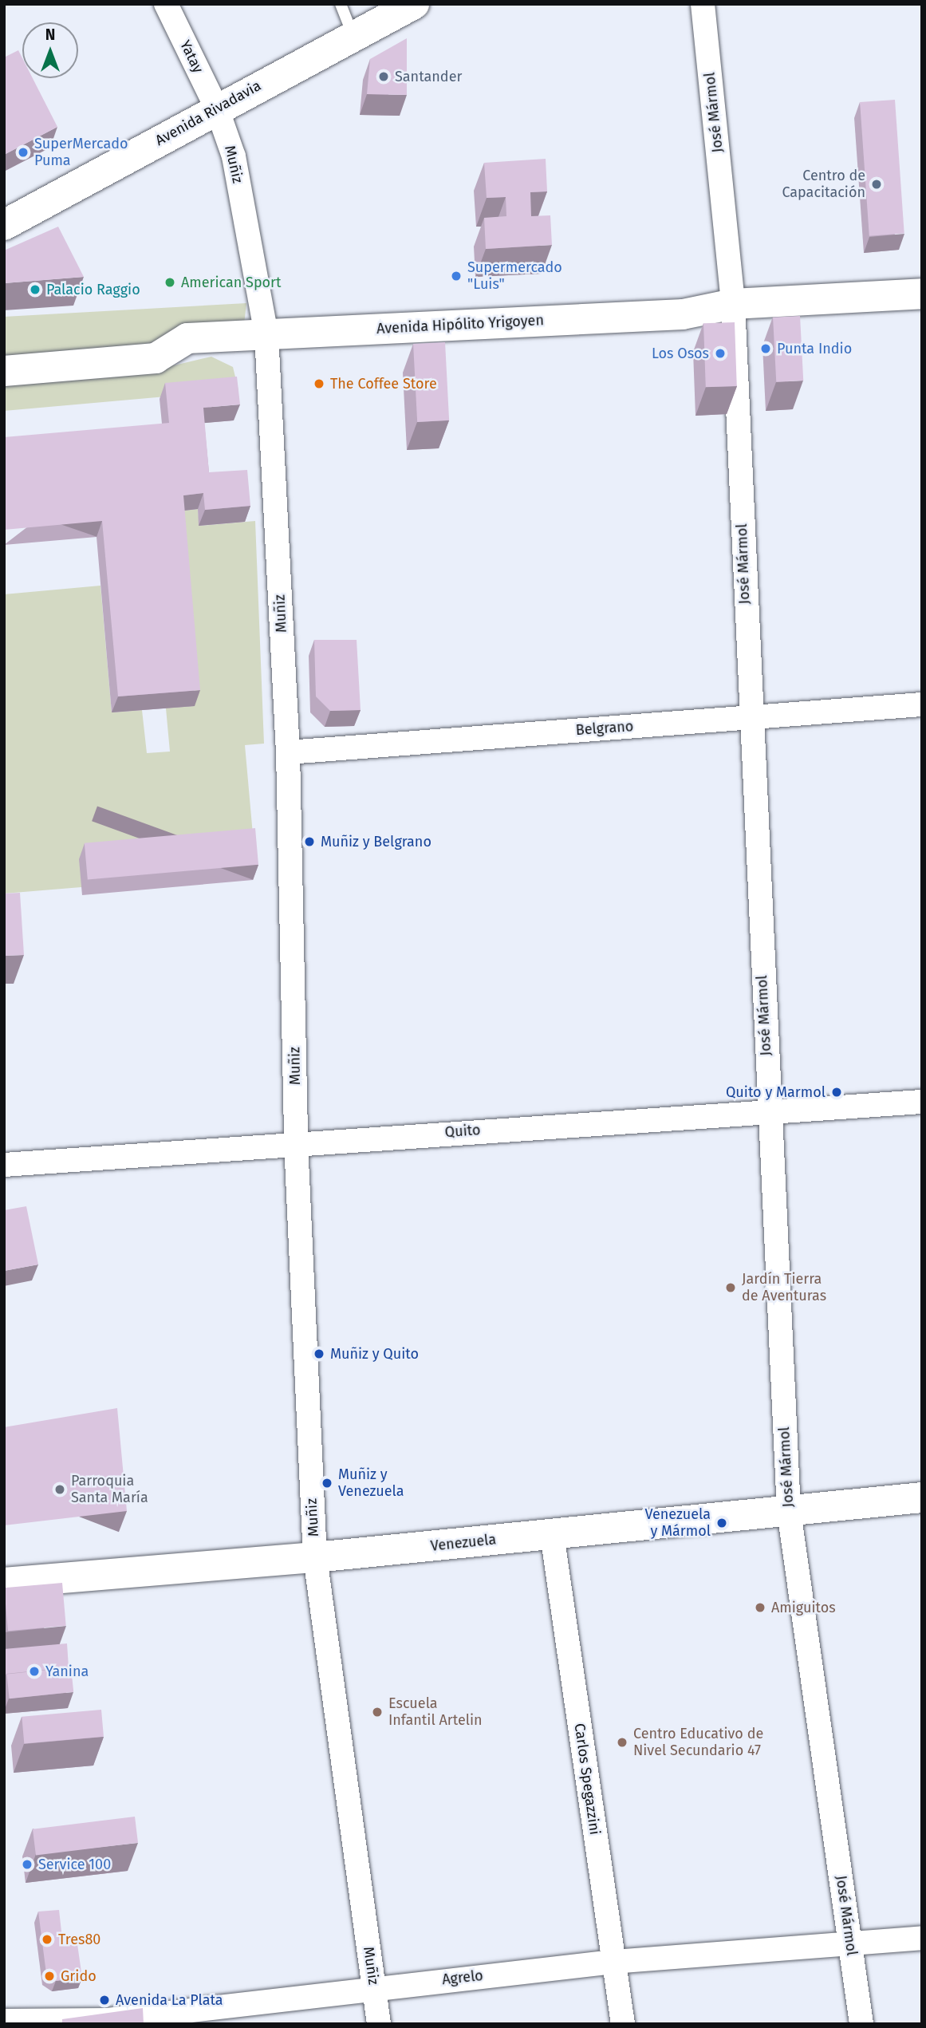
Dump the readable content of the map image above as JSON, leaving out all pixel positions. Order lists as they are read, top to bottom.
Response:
{
  "streets": {
    "main road": ["Avenida Rivadavia", "Avenida Hipólito Yrigoyen", "Venezuela"],
    "street": [
      "Yatay",
      "José Mármol",
      "Muñiz",
      "Belgrano",
      "Quito",
      "Carlos Spegazzini",
      "Agrelo"
    ]
  },
  "crossings": [
    ["Yatay", "Avenida Rivadavia"],
    ["Yatay", "Muñiz"],
    ["José Mármol", "Avenida Hipólito Yrigoyen"],
    ["José Mármol", "Belgrano"],
    ["José Mármol", "Quito"],
    ["José Mármol", "Venezuela"],
    ["José Mármol", "Agrelo"],
    ["Avenida Rivadavia", "Muñiz"],
    ["Muñiz", "Avenida Hipólito Yrigoyen"],
    ["Muñiz", "Belgrano"],
    ["Muñiz", "Quito"],
    ["Muñiz", "Venezuela"],
    ["Muñiz", "Agrelo"],
    ["Venezuela", "Carlos Spegazzini"],
    ["Carlos Spegazzini", "Agrelo"]
  ],
  "places": [
    "Santander",
    "SuperMercado Puma",
    "Centro de Capacitación",
    "Supermercado \"Luis\"",
    "American Sport",
    "Palacio Raggio",
    "Punta Indio",
    "Los Osos",
    "The Coffee Store",
    "Muñiz y Belgrano",
    "Quito y Marmol",
    "Jardín Tierra de Aventuras",
    "Muñiz y Quito",
    "Muñiz y Venezuela",
    "Parroquia Santa María",
    "Venezuela y Mármol",
    "Amiguitos",
    "Yanina",
    "Escuela Infantil Artelin",
    "Centro Educativo de Nivel Secundario 47",
    "Service 100",
    "Tres80",
    "Grido",
    "Avenida La Plata"
  ],
  "north": "top"
}
